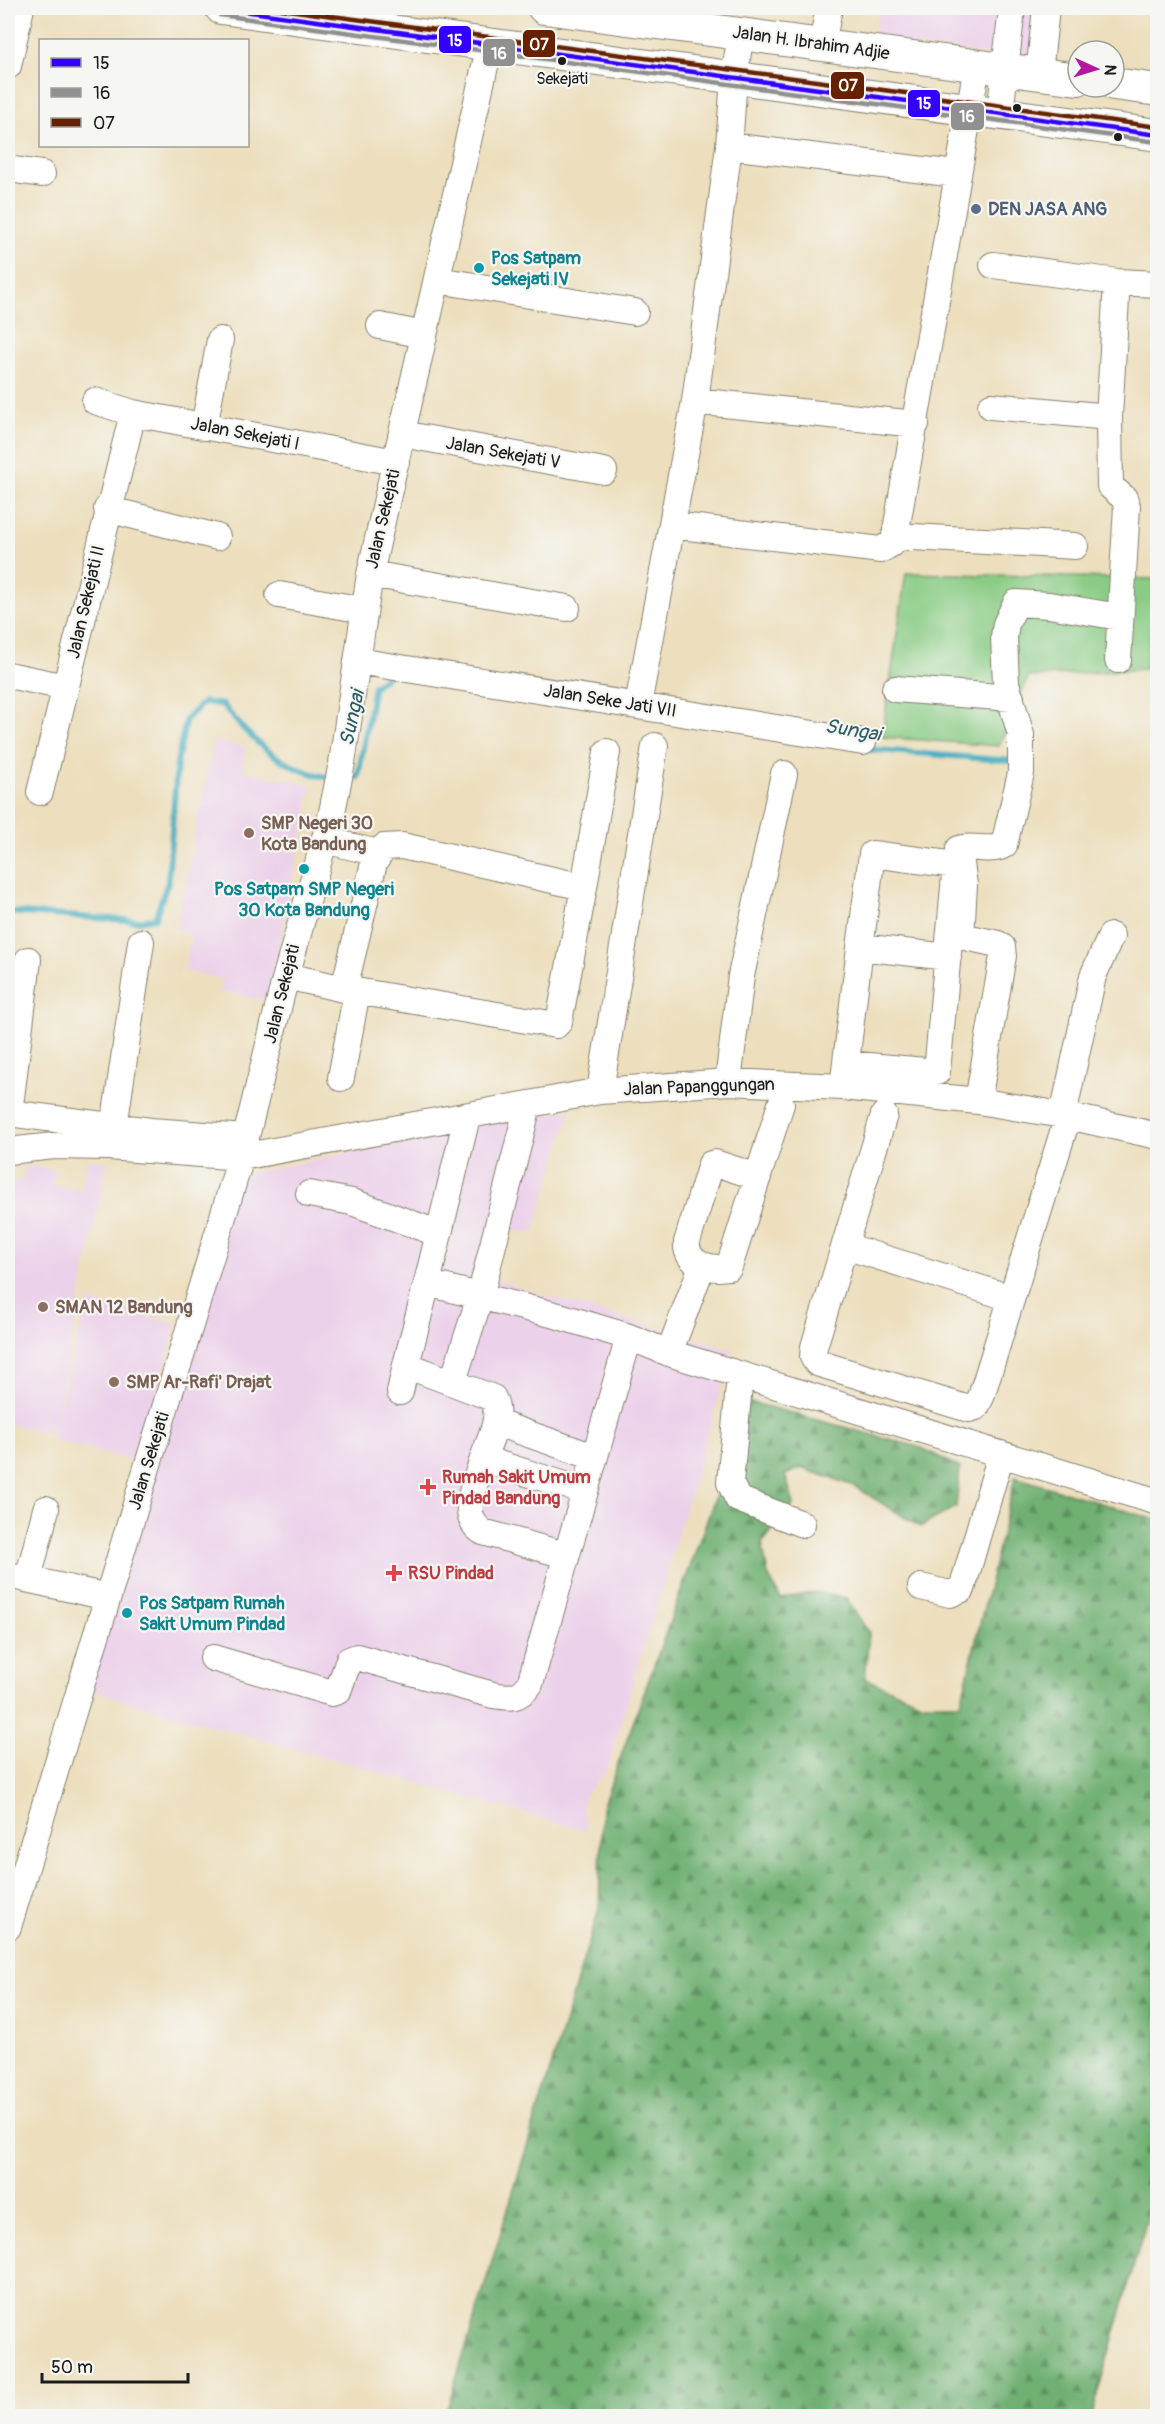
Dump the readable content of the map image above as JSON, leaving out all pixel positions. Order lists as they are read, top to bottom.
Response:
{
  "streets": {
    "main road": ["Jalan H. Ibrahim Adjie"],
    "street": [
      "Jalan Sekejati I",
      "Jalan Sekejati V",
      "Jalan Sekejati",
      "Jalan Sekejati II",
      "Jalan Seke Jati VII",
      "Jalan Papanggungan"
    ]
  },
  "crossings": [
    ["Jalan Sekejati I", "Jalan Sekejati"],
    ["Jalan Sekejati I", "Jalan Sekejati II"],
    ["Jalan Sekejati V", "Jalan Sekejati"],
    ["Jalan Sekejati", "Jalan Seke Jati VII"],
    ["Jalan Sekejati", "Jalan Papanggungan"]
  ],
  "water": ["Sungai"],
  "places": {
    "other": [
      "Sekejati",
      "DEN JASA ANG",
      "Pos Satpam Sekejati IV",
      "SMP Negeri 30 Kota Bandung",
      "Pos Satpam SMP Negeri 30 Kota Bandung",
      "SMAN 12 Bandung",
      "SMP Ar-Rafi' Drajat",
      "Pos Satpam Rumah Sakit Umum Pindad"
    ],
    "health": ["Rumah Sakit Umum Pindad Bandung", "RSU Pindad"]
  },
  "lines": ["transit line 15", "transit line 07", "transit line 16"],
  "legend": ["15", "16", "07"],
  "scale_bar": "50 m",
  "north": "right"
}
